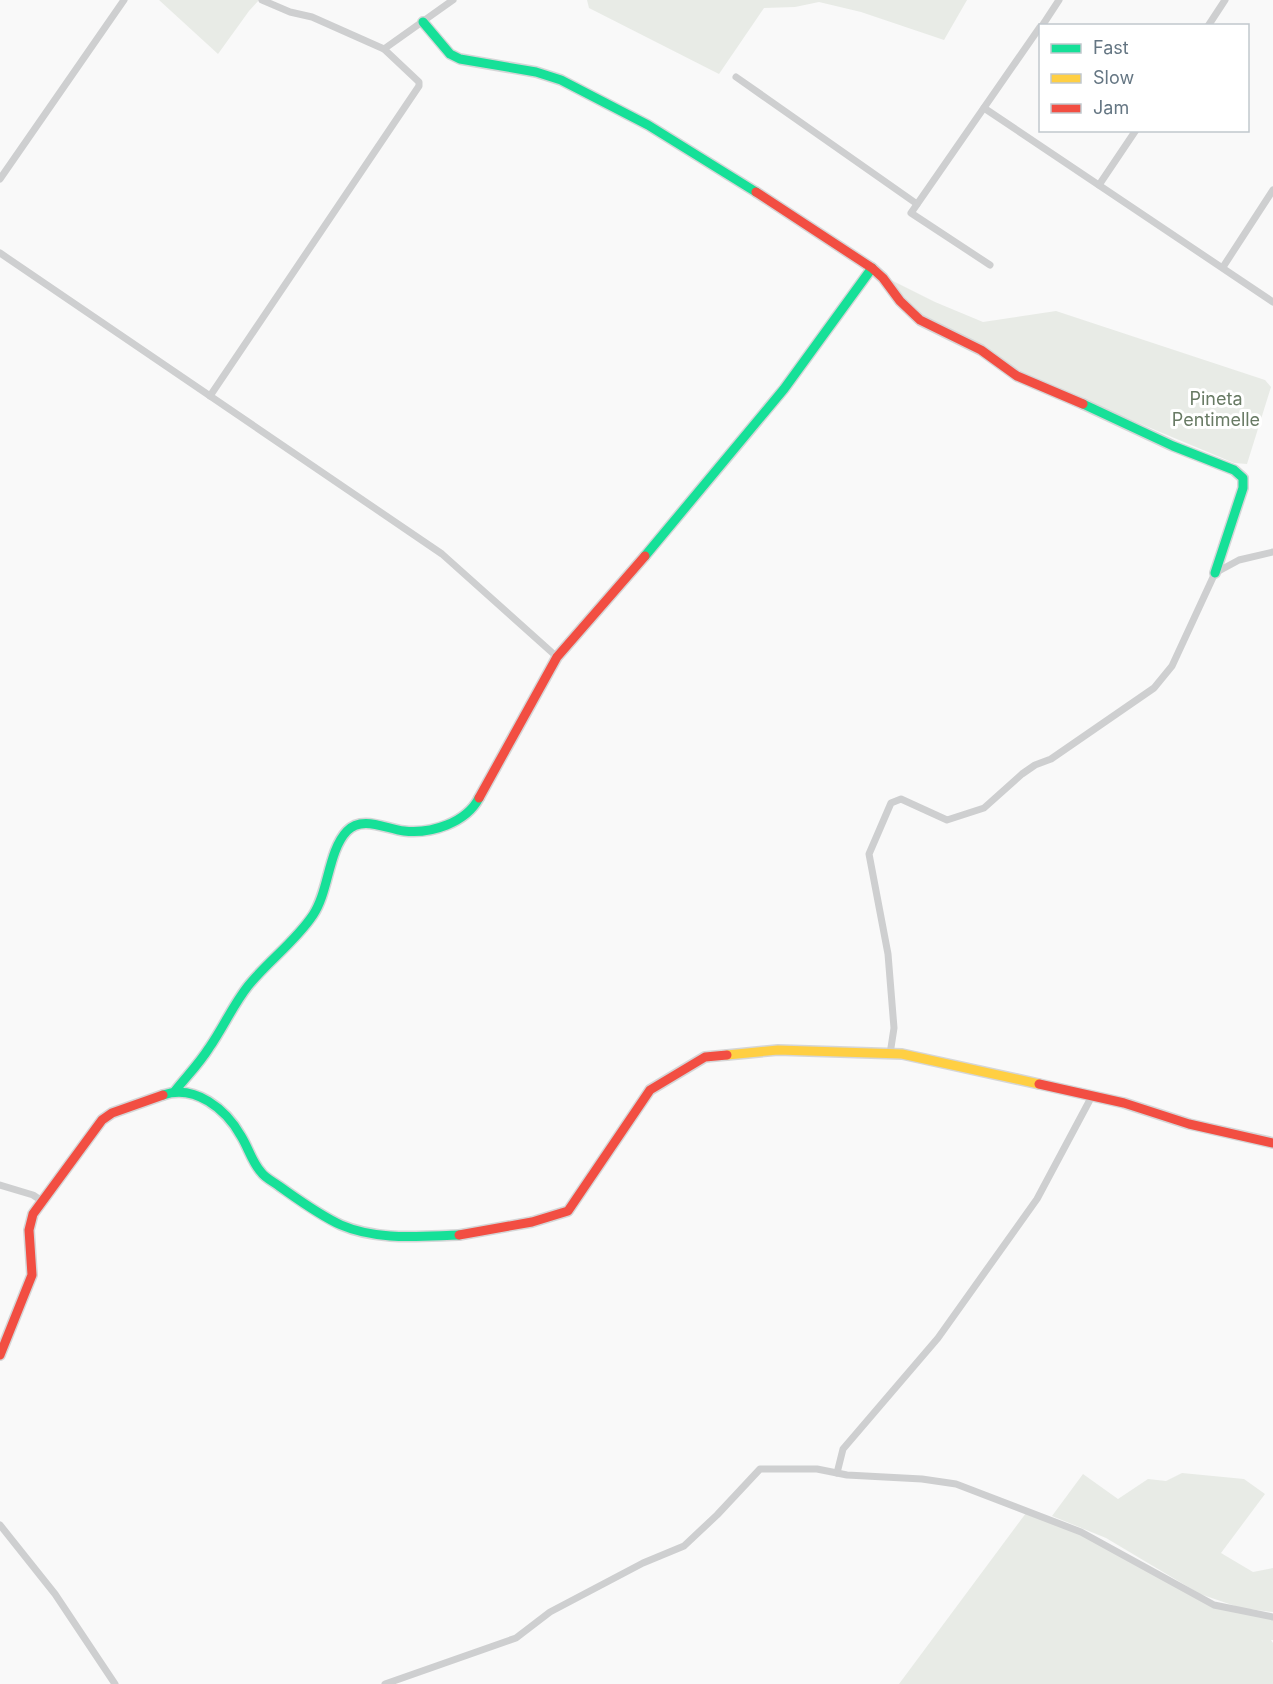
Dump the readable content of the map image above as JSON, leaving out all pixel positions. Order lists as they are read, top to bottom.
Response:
{
  "parks": ["Pineta Pentimelle"],
  "legend": ["Fast", "Slow", "Jam"]
}
